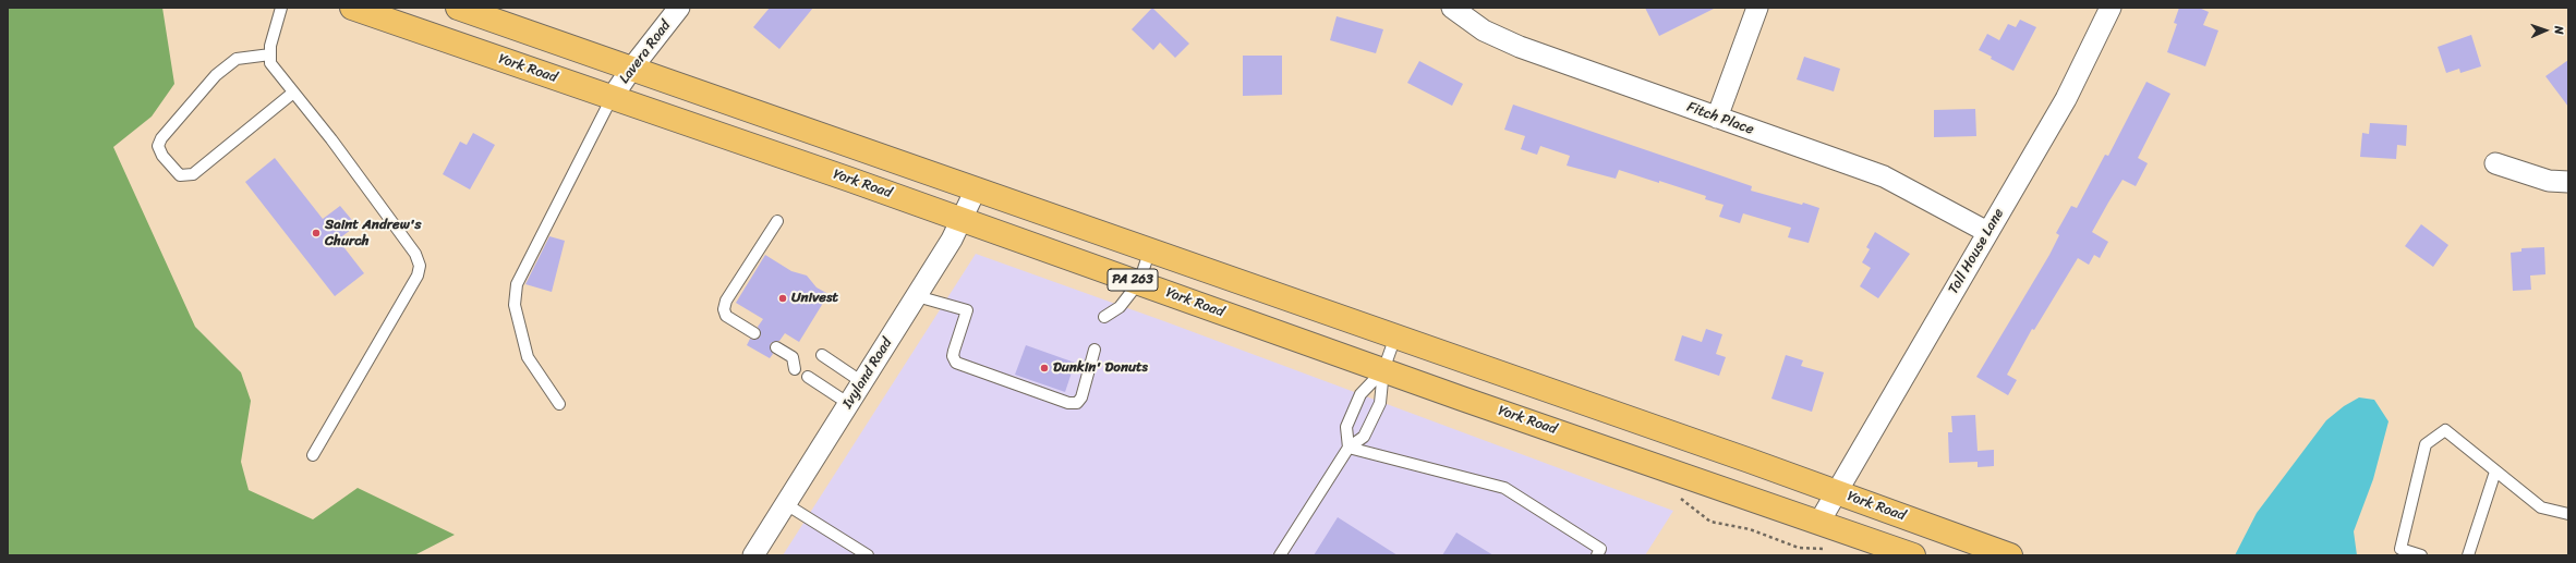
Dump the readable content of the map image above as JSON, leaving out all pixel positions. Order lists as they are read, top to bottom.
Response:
{
  "streets": {
    "highway": ["York Road", "PA 263"],
    "street": [
      "Lavera Road",
      "Fitch Place",
      "Toll House Lane",
      "Ivyland Road"
    ]
  },
  "crossings": [
    ["Lavera Road", "York Road"],
    ["York Road", "Toll House Lane"],
    ["York Road", "Ivyland Road"],
    ["Fitch Place", "Toll House Lane"]
  ],
  "places": ["Saint Andrew's Church", "Univest", "Dunkin' Donuts"],
  "north": "right"
}
